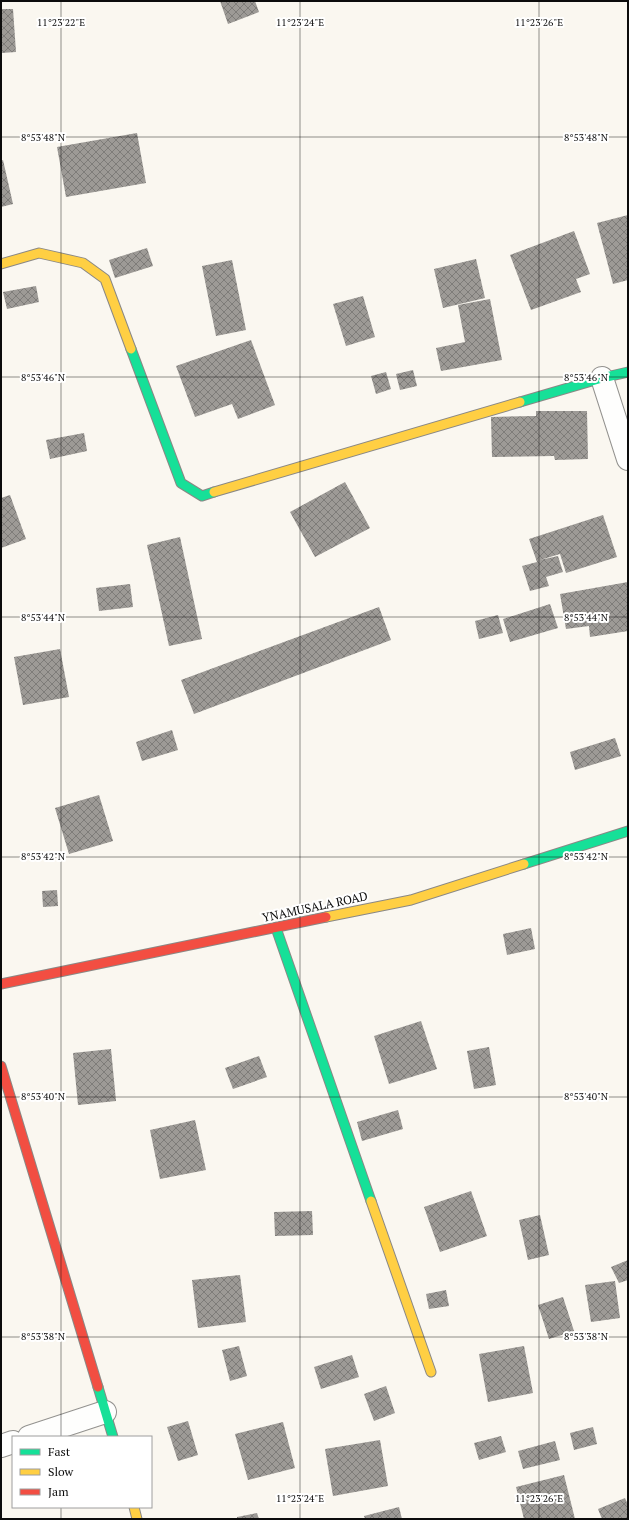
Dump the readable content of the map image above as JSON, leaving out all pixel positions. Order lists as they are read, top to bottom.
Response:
{
  "streets": {
    "street": ["YNAMUSALA ROAD"]
  },
  "legend": ["Fast", "Slow", "Jam"],
  "coordinates": [
    "11°23'22\"E",
    "11°23'24\"E",
    "11°23'26\"E",
    "8°53'48\"N",
    "8°53'46\"N",
    "8°53'44\"N",
    "8°53'42\"N",
    "8°53'40\"N",
    "8°53'38\"N"
  ]
}
